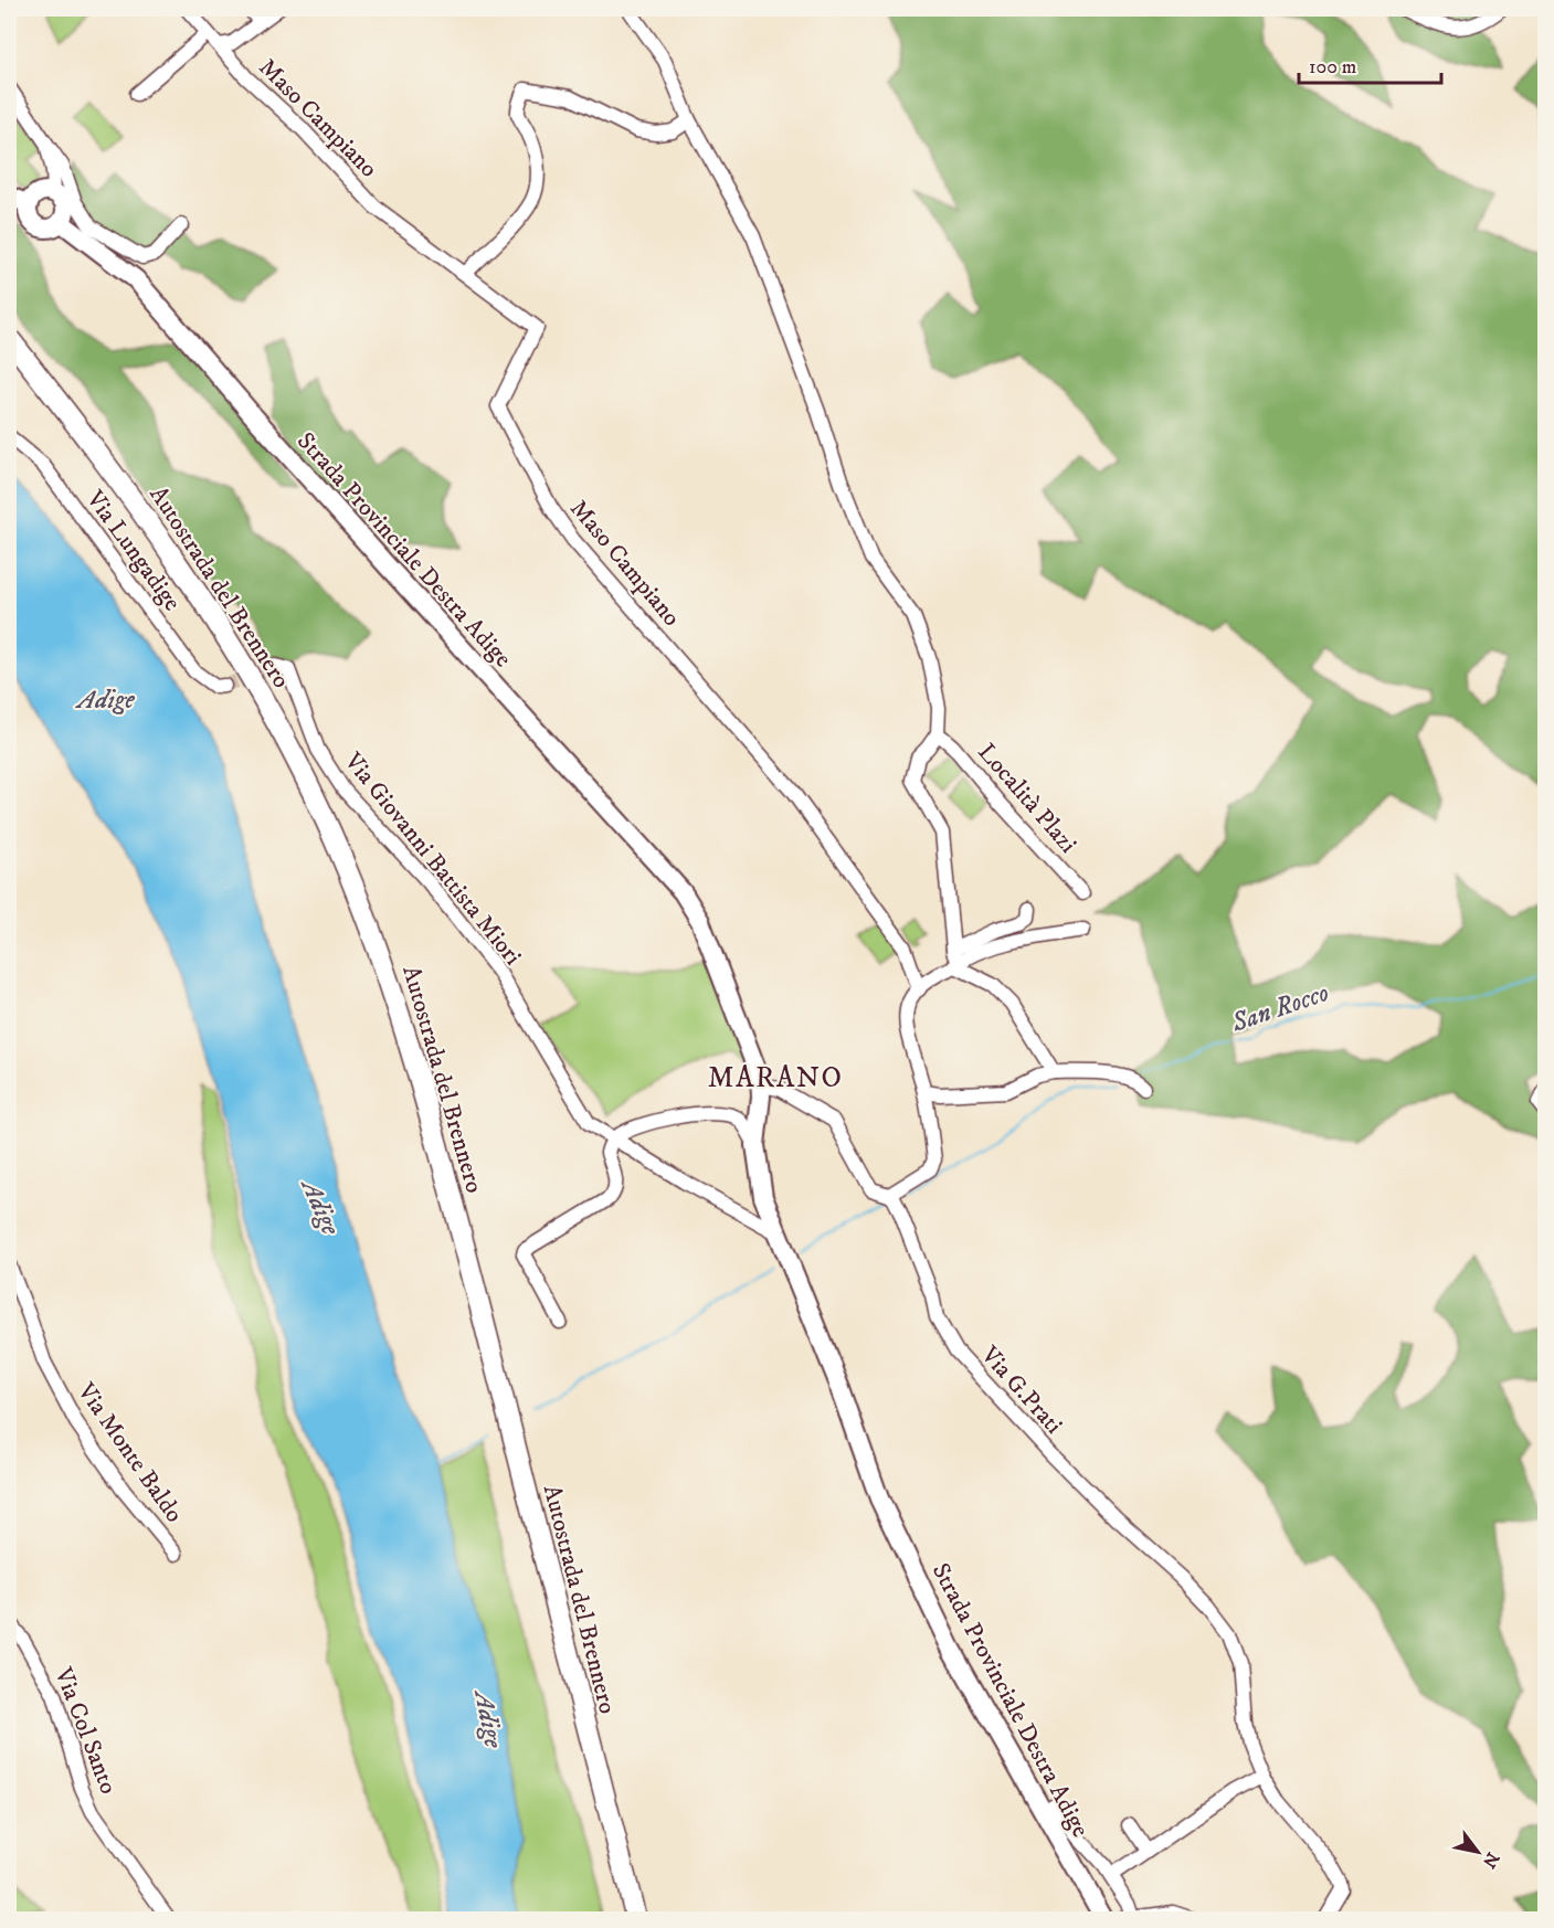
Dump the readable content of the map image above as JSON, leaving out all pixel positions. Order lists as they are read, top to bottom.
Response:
{
  "streets": {
    "highway": ["Autostrada del Brennero"],
    "main road": ["Strada Provinciale Destra Adige"],
    "street": [
      "Maso Campiano",
      "Via Lungadige",
      "Località Plazi",
      "Via Giovanni Battista Miori",
      "Via G.Prati",
      "Via Monte Baldo",
      "Via Col Santo"
    ]
  },
  "districts": ["MARANO"],
  "water": ["Adige", "San Rocco"],
  "scale_bar": "100 m",
  "north": "bottom right"
}
